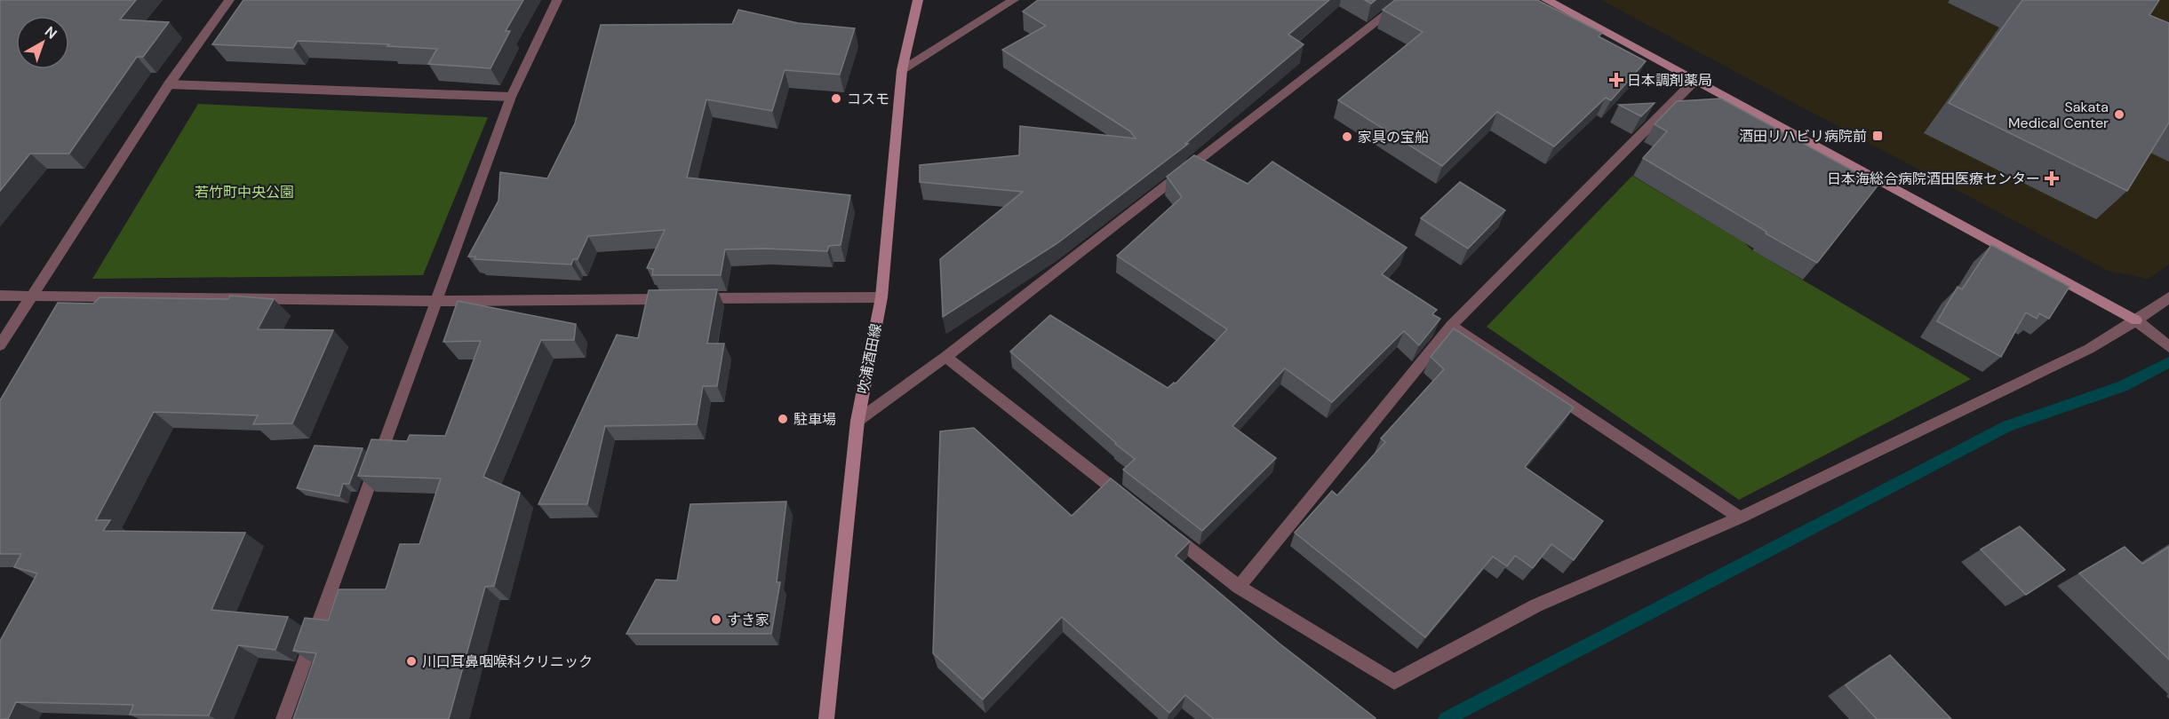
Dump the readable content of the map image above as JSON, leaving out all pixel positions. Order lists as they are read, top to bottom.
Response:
{
  "streets": {
    "main road": ["吹浦酒田線"]
  },
  "parks": ["若竹町中央公園"],
  "places": {
    "health": ["日本調剤薬局", "日本海総合病院酒田医療センター"],
    "other": [
      "コスモ",
      "Sakata Medical Center",
      "家具の宝船",
      "駐車場",
      "すき家",
      "川口耳鼻咽喉科クリニック"
    ],
    "transit": ["酒田リハビリ病院前"]
  },
  "north": "top right"
}
